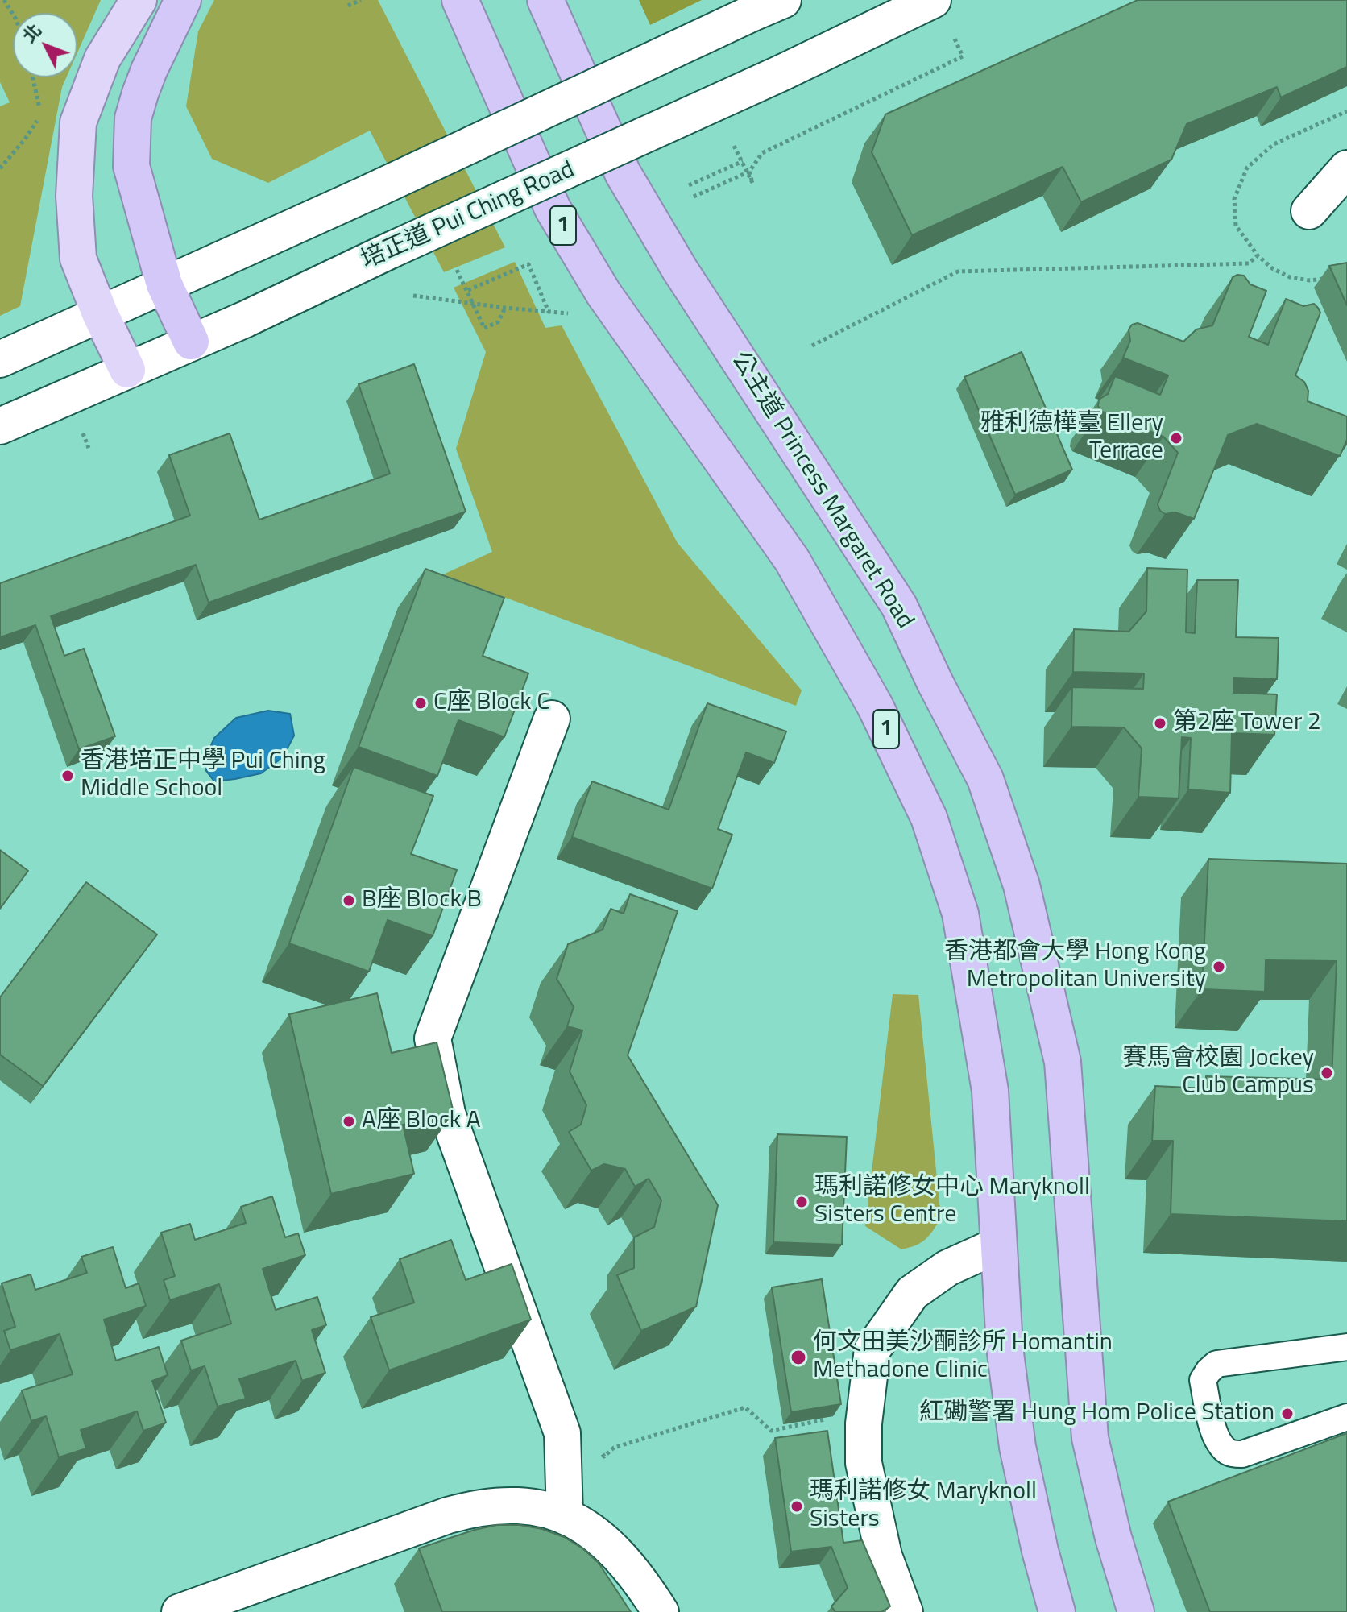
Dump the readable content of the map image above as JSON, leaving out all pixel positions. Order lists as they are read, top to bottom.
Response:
{
  "streets": {
    "highway": ["1", "公主道 Princess Margaret Road"],
    "main road": ["培正道 Pui Ching Road"]
  },
  "places": [
    "雅利德樺臺 Ellery Terrace",
    "C座 Block C",
    "第2座 Tower 2",
    "香港培正中學 Pui Ching Middle School",
    "B座 Block B",
    "香港都會大學 Hong Kong Metropolitan University",
    "賽馬會校園 Jockey Club Campus",
    "A座 Block A",
    "瑪利諾修女中心 Maryknoll Sisters Centre",
    "何文田美沙酮診所 Homantin Methadone Clinic",
    "紅磡警署 Hung Hom Police Station",
    "瑪利諾修女 Maryknoll Sisters"
  ],
  "north": "top left"
}
